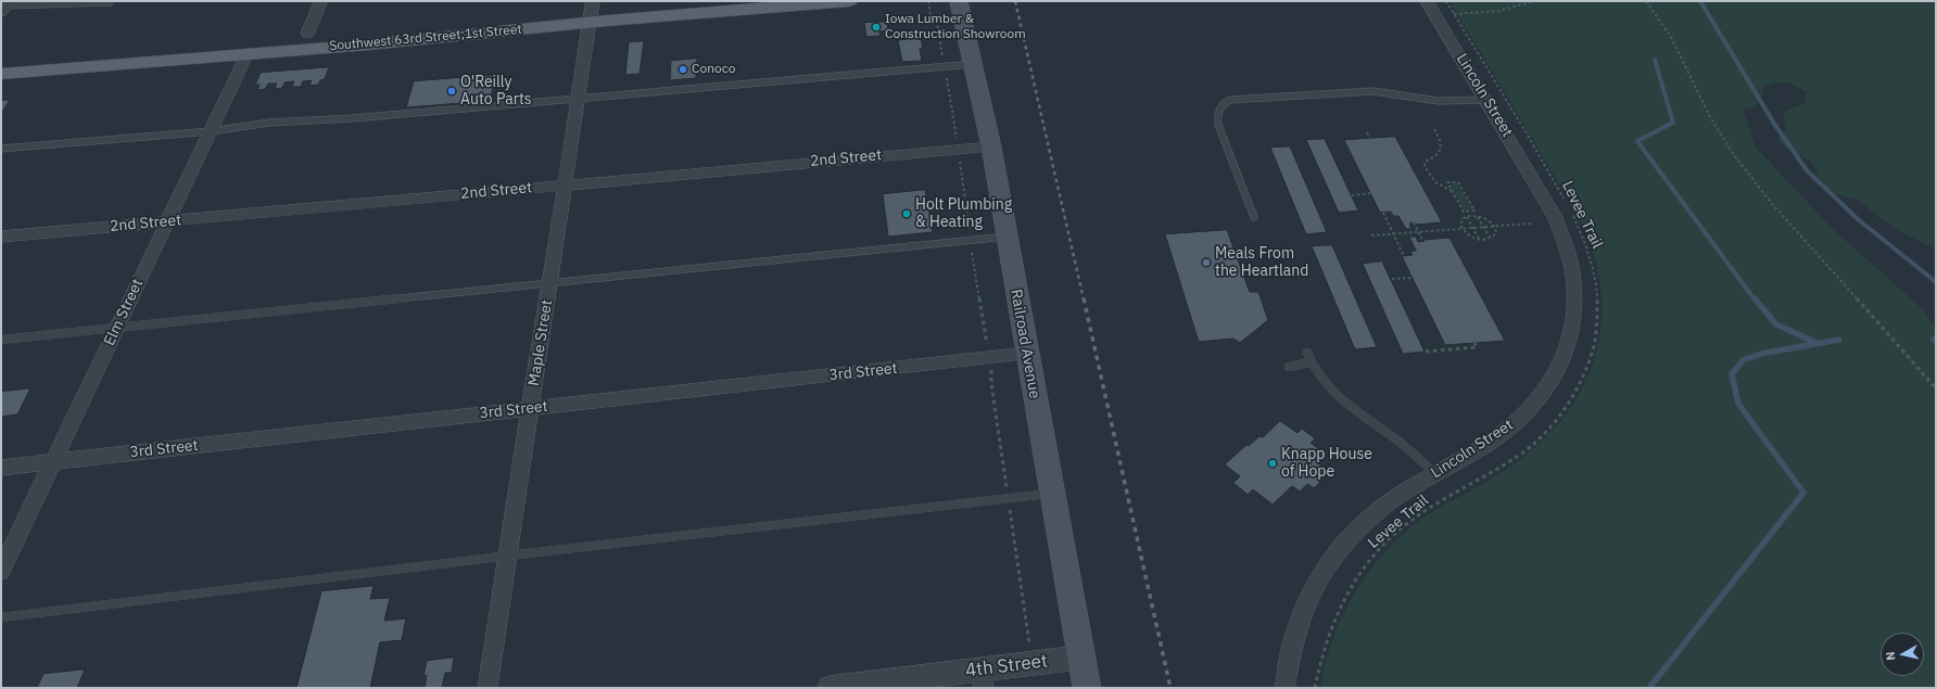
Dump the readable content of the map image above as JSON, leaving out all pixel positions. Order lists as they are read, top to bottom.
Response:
{
  "streets": {
    "main road": ["Southwest 63rd Street;1st Street", "Railroad Avenue"],
    "street": [
      "Lincoln Street",
      "2nd Street",
      "Elm Street",
      "Maple Street",
      "3rd Street",
      "4th Street"
    ],
    "path": ["Levee Trail"]
  },
  "crossings": [
    ["Southwest 63rd Street;1st Street", "Elm Street"],
    ["Southwest 63rd Street;1st Street", "Maple Street"],
    ["2nd Street", "Elm Street"],
    ["2nd Street", "Maple Street"],
    ["2nd Street", "Railroad Avenue"],
    ["Elm Street", "3rd Street"],
    ["Maple Street", "3rd Street"],
    ["Railroad Avenue", "3rd Street"],
    ["Railroad Avenue", "4th Street"]
  ],
  "places": [
    "Iowa Lumber & Construction Showroom",
    "Conoco",
    "O'Reilly Auto Parts",
    "Holt Plumbing & Heating",
    "Meals From the Heartland",
    "Knapp House of Hope"
  ],
  "north": "left"
}
